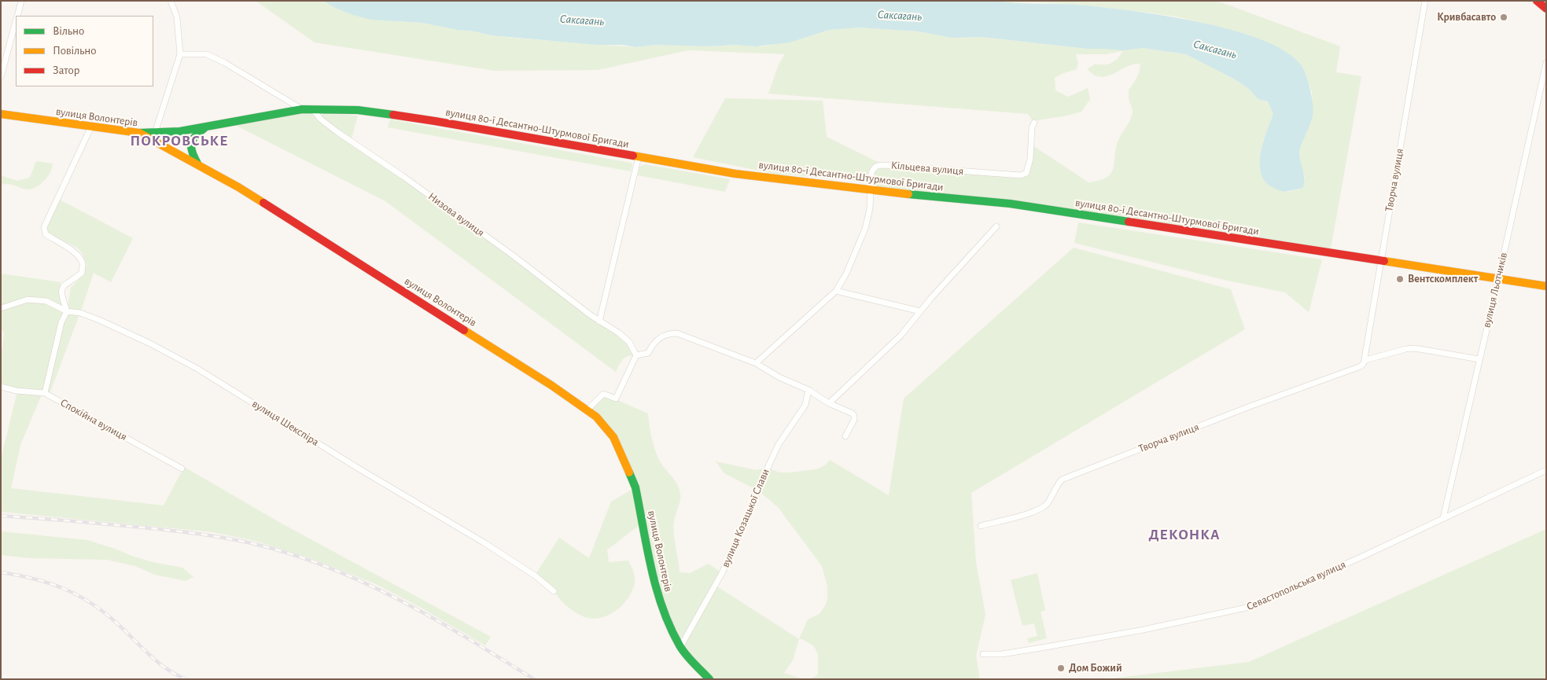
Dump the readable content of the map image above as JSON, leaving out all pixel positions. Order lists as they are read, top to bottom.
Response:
{
  "streets": {
    "street": [
      "вулиця Волонтерів",
      "вулиця 80-ї Десантно-Штурмової Бригади",
      "Кільцева вулиця",
      "Творча вулиця",
      "Низова вулиця",
      "вулиця Льотчиків",
      "Спокійна вулиця",
      "вулиця Шекспіра",
      "вулиця Козацької Слави",
      "Севастопольська вулиця"
    ]
  },
  "crossings": [
    ["вулиця Волонтерів", "вулиця 80-ї Десантно-Штурмової Бригади"],
    ["вулиця Волонтерів", "вулиця Козацької Слави"],
    ["вулиця 80-ї Десантно-Штурмової Бригади", "Кільцева вулиця"],
    ["вулиця 80-ї Десантно-Штурмової Бригади", "Творча вулиця"],
    ["вулиця 80-ї Десантно-Штурмової Бригади", "Низова вулиця"],
    ["вулиця 80-ї Десантно-Штурмової Бригади", "вулиця Льотчиків"],
    ["Творча вулиця", "вулиця Льотчиків"],
    ["вулиця Льотчиків", "Севастопольська вулиця"]
  ],
  "districts": ["ПОКРОВСЬКЕ", "ДЕКОНКА"],
  "water": ["Саксагань"],
  "places": ["Кривбасавто", "Вентскомплект", "Дом Божий"],
  "legend": ["Вільно", "Повільно", "Затор"]
}
